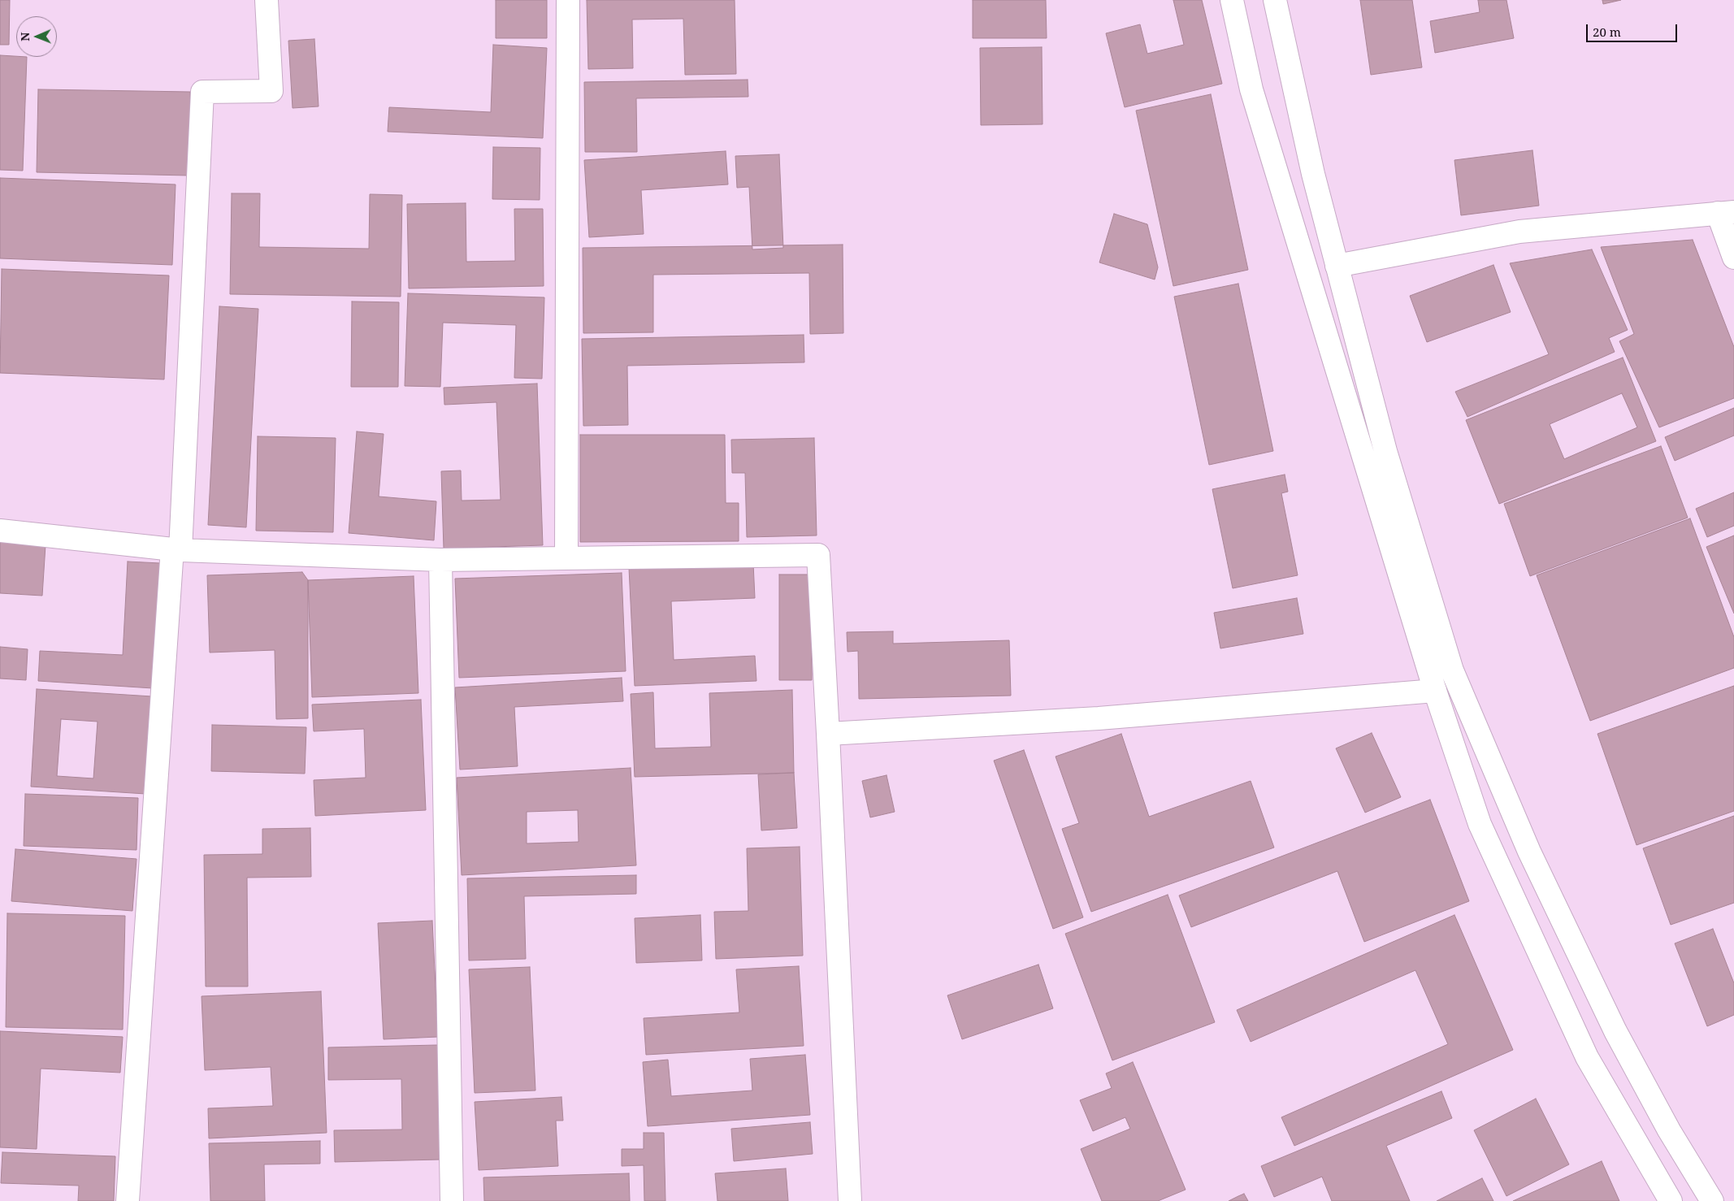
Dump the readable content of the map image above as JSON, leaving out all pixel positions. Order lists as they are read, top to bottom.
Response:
{
  "scale_bar": "20 m",
  "north": "left"
}
